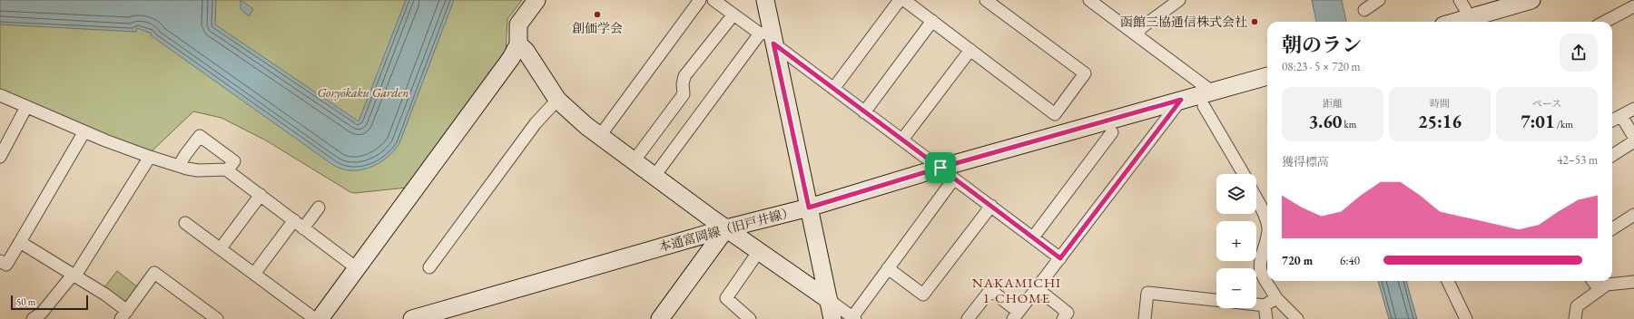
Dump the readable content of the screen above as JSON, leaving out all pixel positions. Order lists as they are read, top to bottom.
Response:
{
  "streets": {
    "street": ["本通富岡線（旧戸井線）"]
  },
  "districts": ["NAKAMICHI 1-CHOME"],
  "parks": ["Goryōkaku Garden"],
  "places": ["創価学会", "函館三協通信株式会社"],
  "scale_bar": "50 m",
  "page": {
    "heading": ["朝のラン", "08:23 · 5 × 720 m"],
    "stats": [
      ["距離", "3.60 km"],
      ["時間", "25:16"],
      ["ペース", "7:01 /km"]
    ],
    "chart": ["獲得標高", "42–53 m"],
    "map_buttons": ["+", "−"],
    "list": [
      {
        "name": "720 m",
        "note": "6:40"
      }
    ],
    "scale": "50 m"
  }
}
